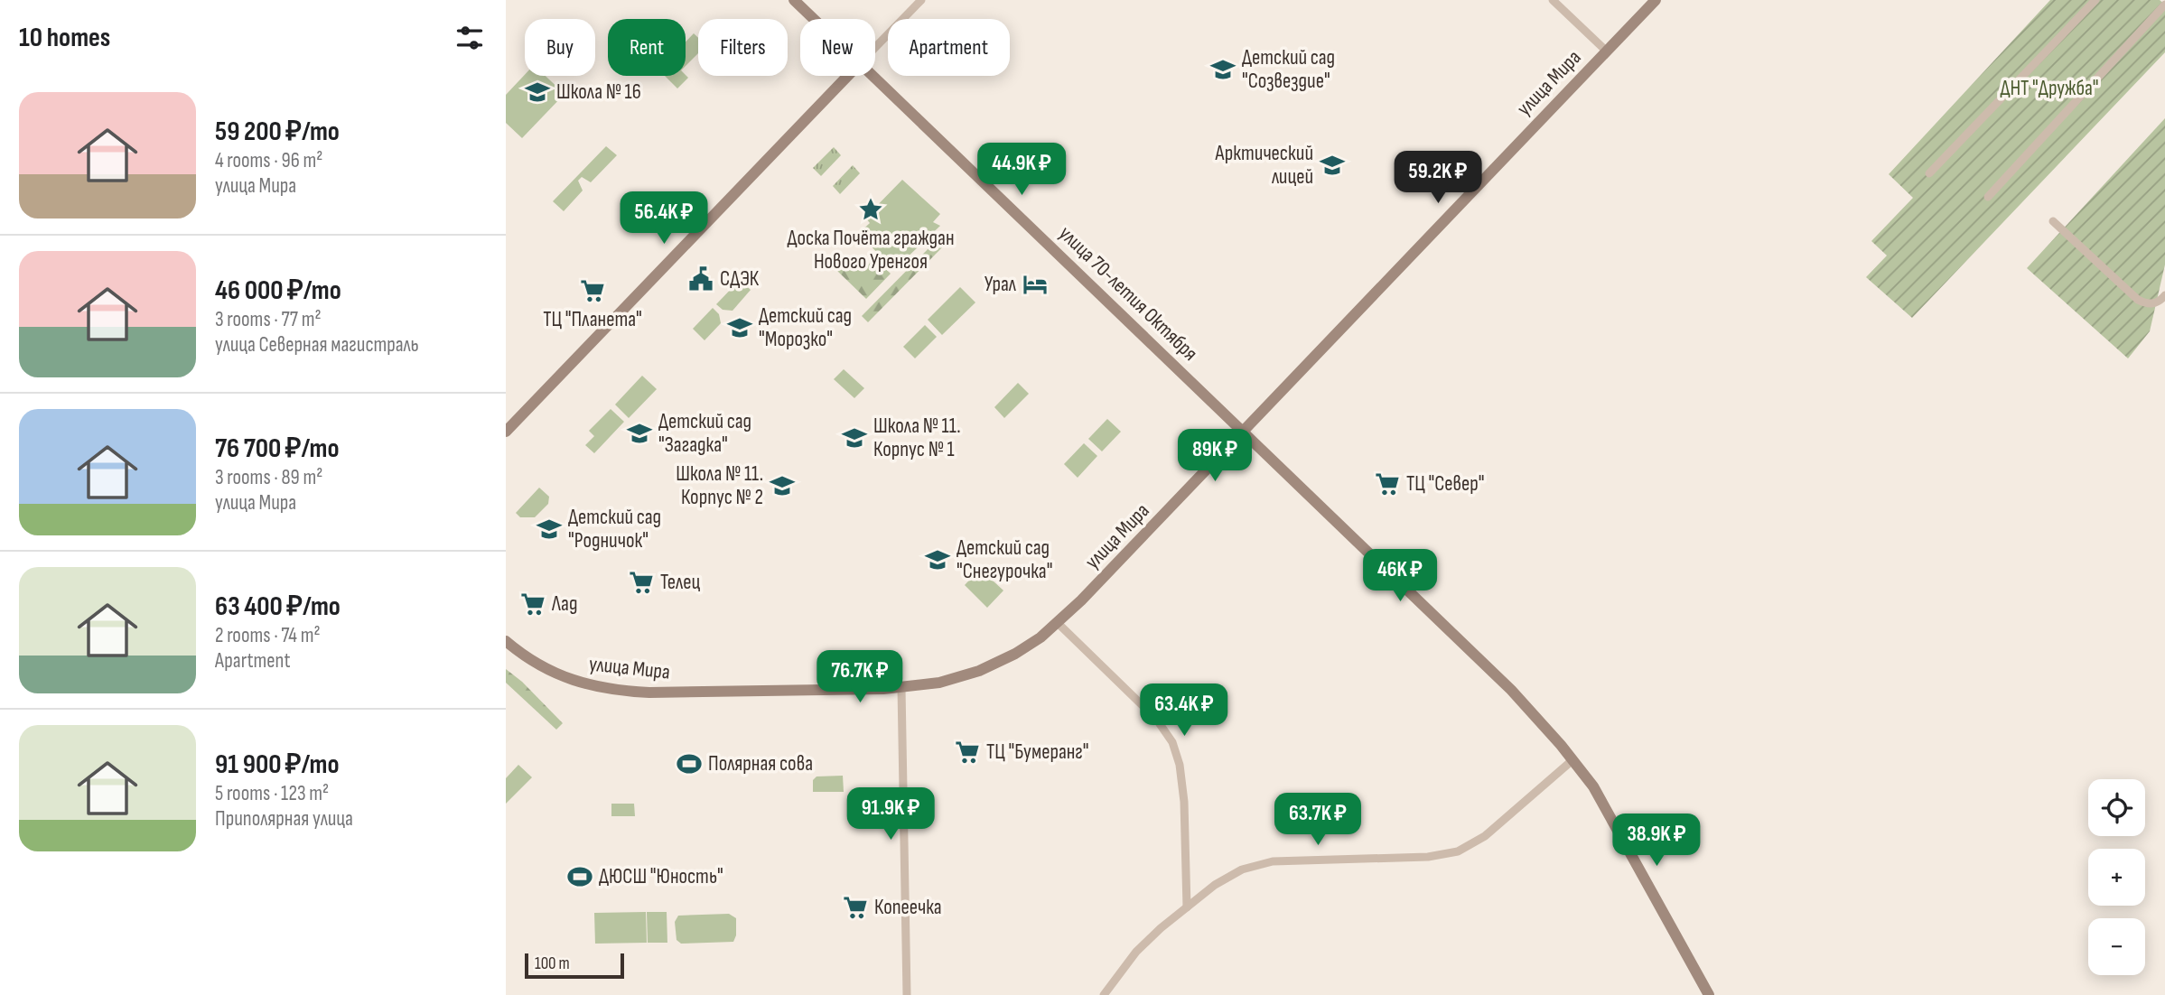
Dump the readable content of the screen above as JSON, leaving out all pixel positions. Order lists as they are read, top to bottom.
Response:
{
  "streets": {
    "street": ["улица Мира", "улица 70-летия Октября"]
  },
  "crossings": [
    ["улица Мира", "улица 70-летия Октября"]
  ],
  "parks": ["ДНТ \"Дружба\""],
  "places": {
    "school or university": [
      "Детский сад \"Созвездие\"",
      "Школа № 16",
      "Арктический лицей",
      "Детский сад \"Морозко\"",
      "Детский сад \"Загадка\"",
      "Школа № 11. Корпус № 1",
      "Школа № 11. Корпус № 2",
      "Детский сад \"Родничок\"",
      "Детский сад \"Снегурочка\""
    ],
    "place": ["Доска Почёта граждан Нового Уренгоя"],
    "public building": ["СДЭК"],
    "hotel": ["Урал"],
    "supermarket": [
      "ТЦ \"Планета\"",
      "ТЦ \"Север\"",
      "Телец",
      "Лад",
      "ТЦ \"Бумеранг\"",
      "Копеечка"
    ],
    "sports": ["Полярная сова", "ДЮСШ \"Юность\""]
  },
  "scale_bar": "100 m",
  "page": {
    "heading": "10 homes",
    "chip": [
      "Buy",
      "Rent",
      "Filters",
      "New",
      "Apartment"
    ],
    "list": [
      {
        "name": "59 200 ₽/mo",
        "note": "4 rooms · 96 m² · улица Мира"
      },
      {
        "name": "46 000 ₽/mo",
        "note": "3 rooms · 77 m² · улица Северная магистраль"
      },
      {
        "name": "76 700 ₽/mo",
        "note": "3 rooms · 89 m² · улица Мира"
      },
      {
        "name": "63 400 ₽/mo",
        "note": "2 rooms · 74 m² · Apartment"
      },
      {
        "name": "91 900 ₽/mo",
        "note": "5 rooms · 123 m² · Приполярная улица"
      }
    ],
    "price": [
      "44.9K ₽",
      "59.2K ₽",
      "56.4K ₽",
      "89K ₽",
      "46K ₽",
      "76.7K ₽",
      "63.4K ₽",
      "91.9K ₽",
      "63.7K ₽",
      "38.9K ₽"
    ],
    "map_buttons": ["+", "−"],
    "scale": "100 m"
  }
}
